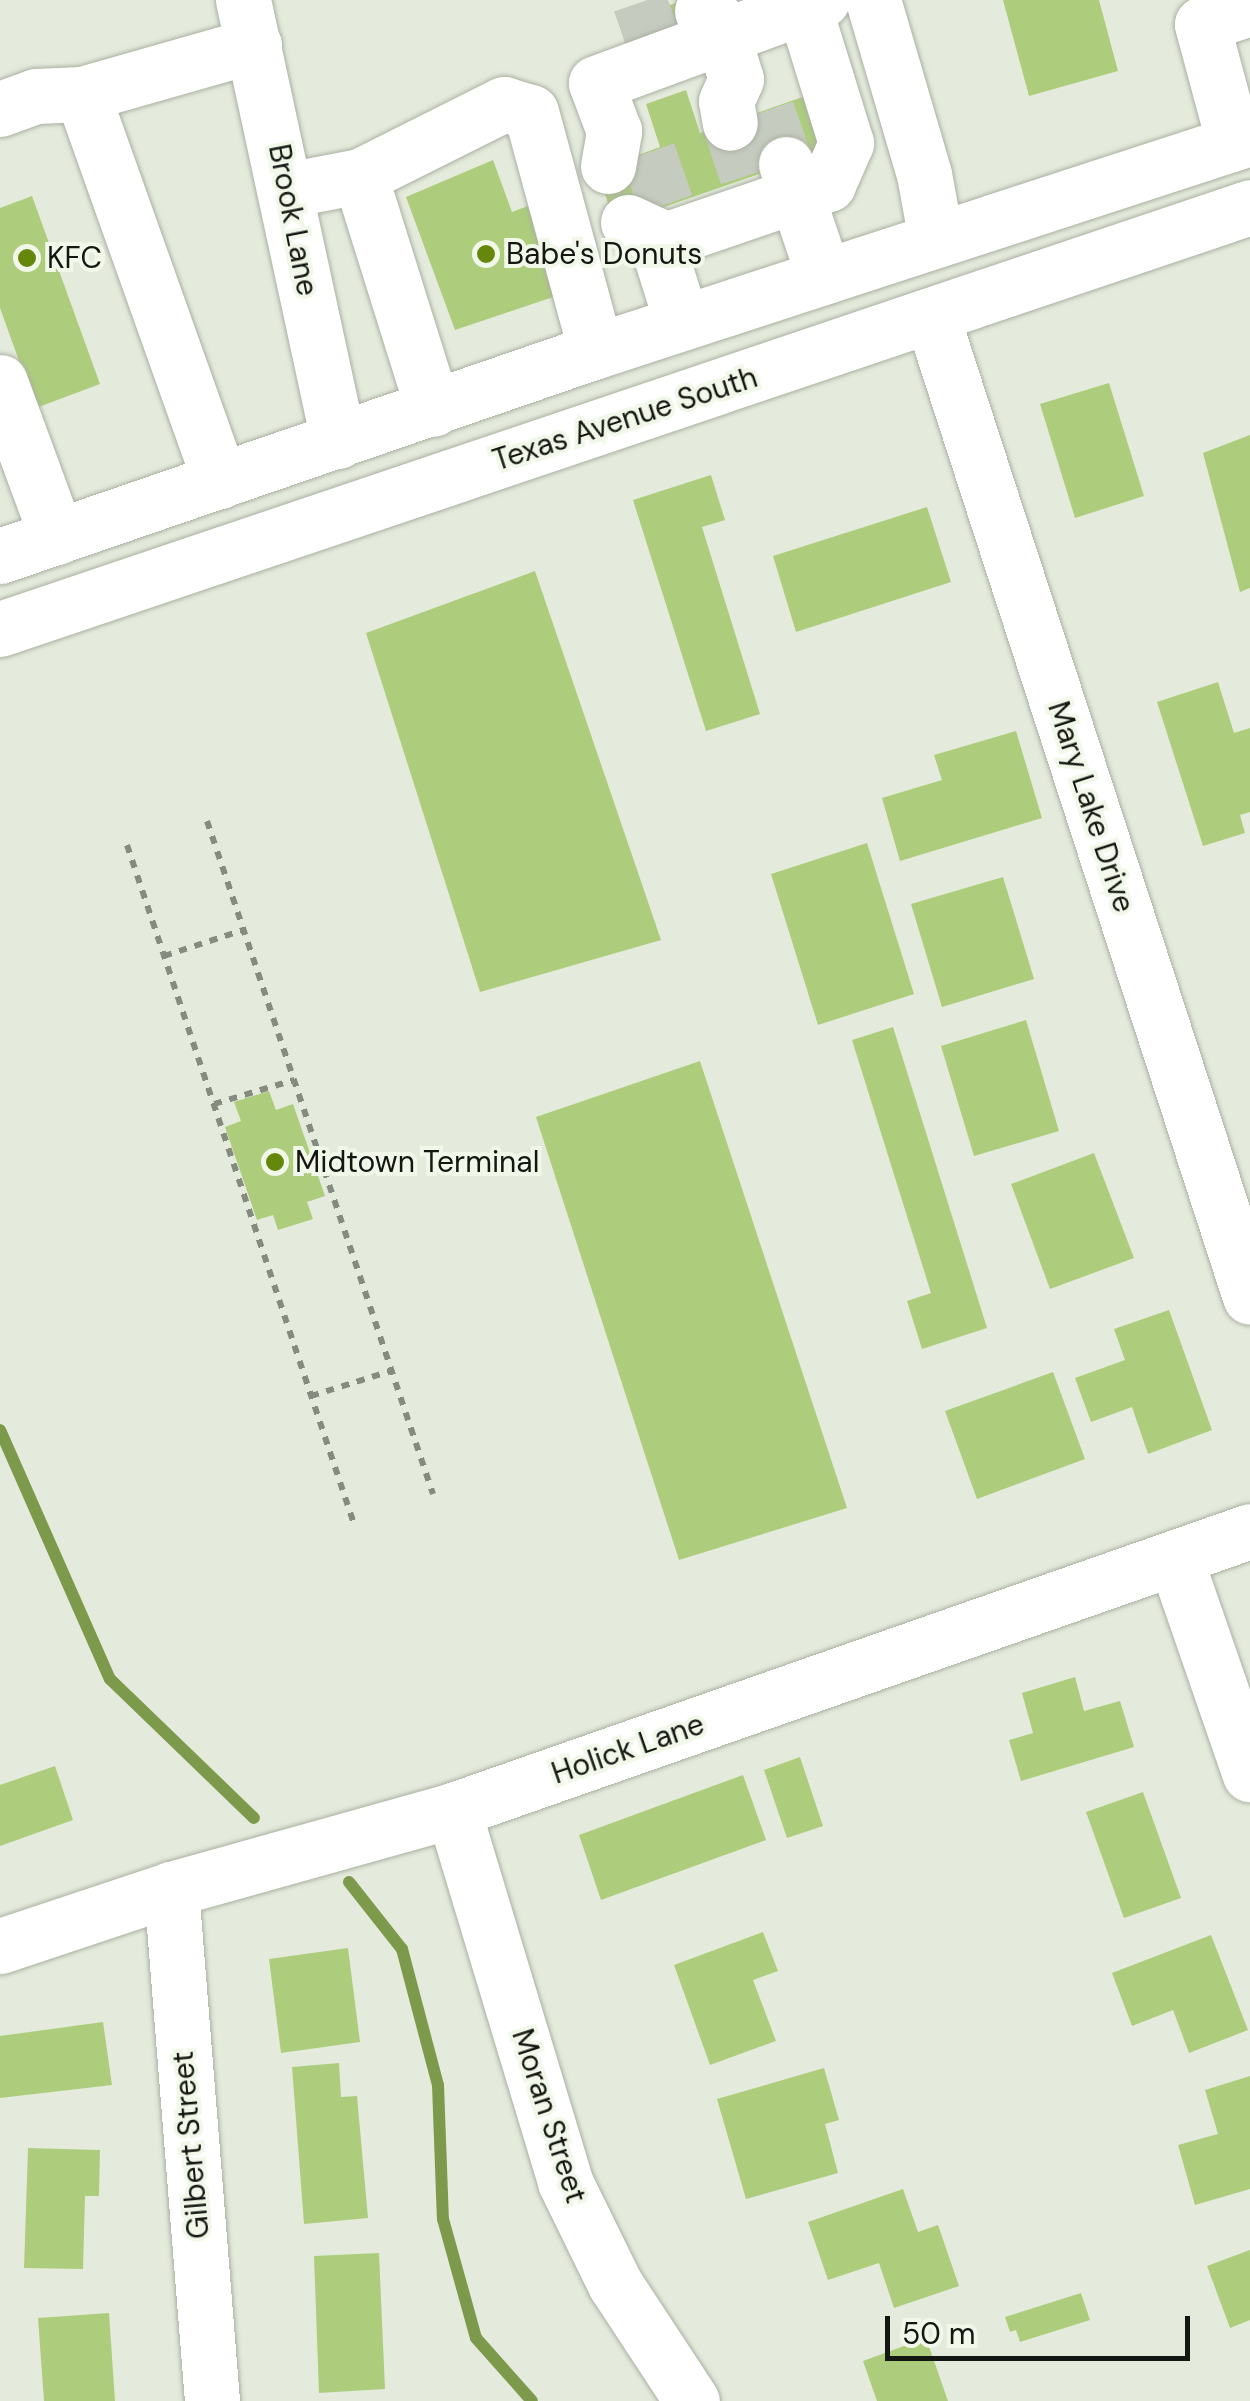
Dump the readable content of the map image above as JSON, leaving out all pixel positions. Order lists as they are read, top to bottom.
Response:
{
  "streets": {
    "street": [
      "Brook Lane",
      "Texas Avenue South",
      "Mary Lake Drive",
      "Holick Lane",
      "Moran Street",
      "Gilbert Street"
    ]
  },
  "crossings": [
    ["Texas Avenue South", "Mary Lake Drive"],
    ["Holick Lane", "Moran Street"],
    ["Holick Lane", "Gilbert Street"]
  ],
  "places": ["Babe's Donuts", "KFC", "Midtown Terminal"],
  "scale_bar": "50 m"
}
